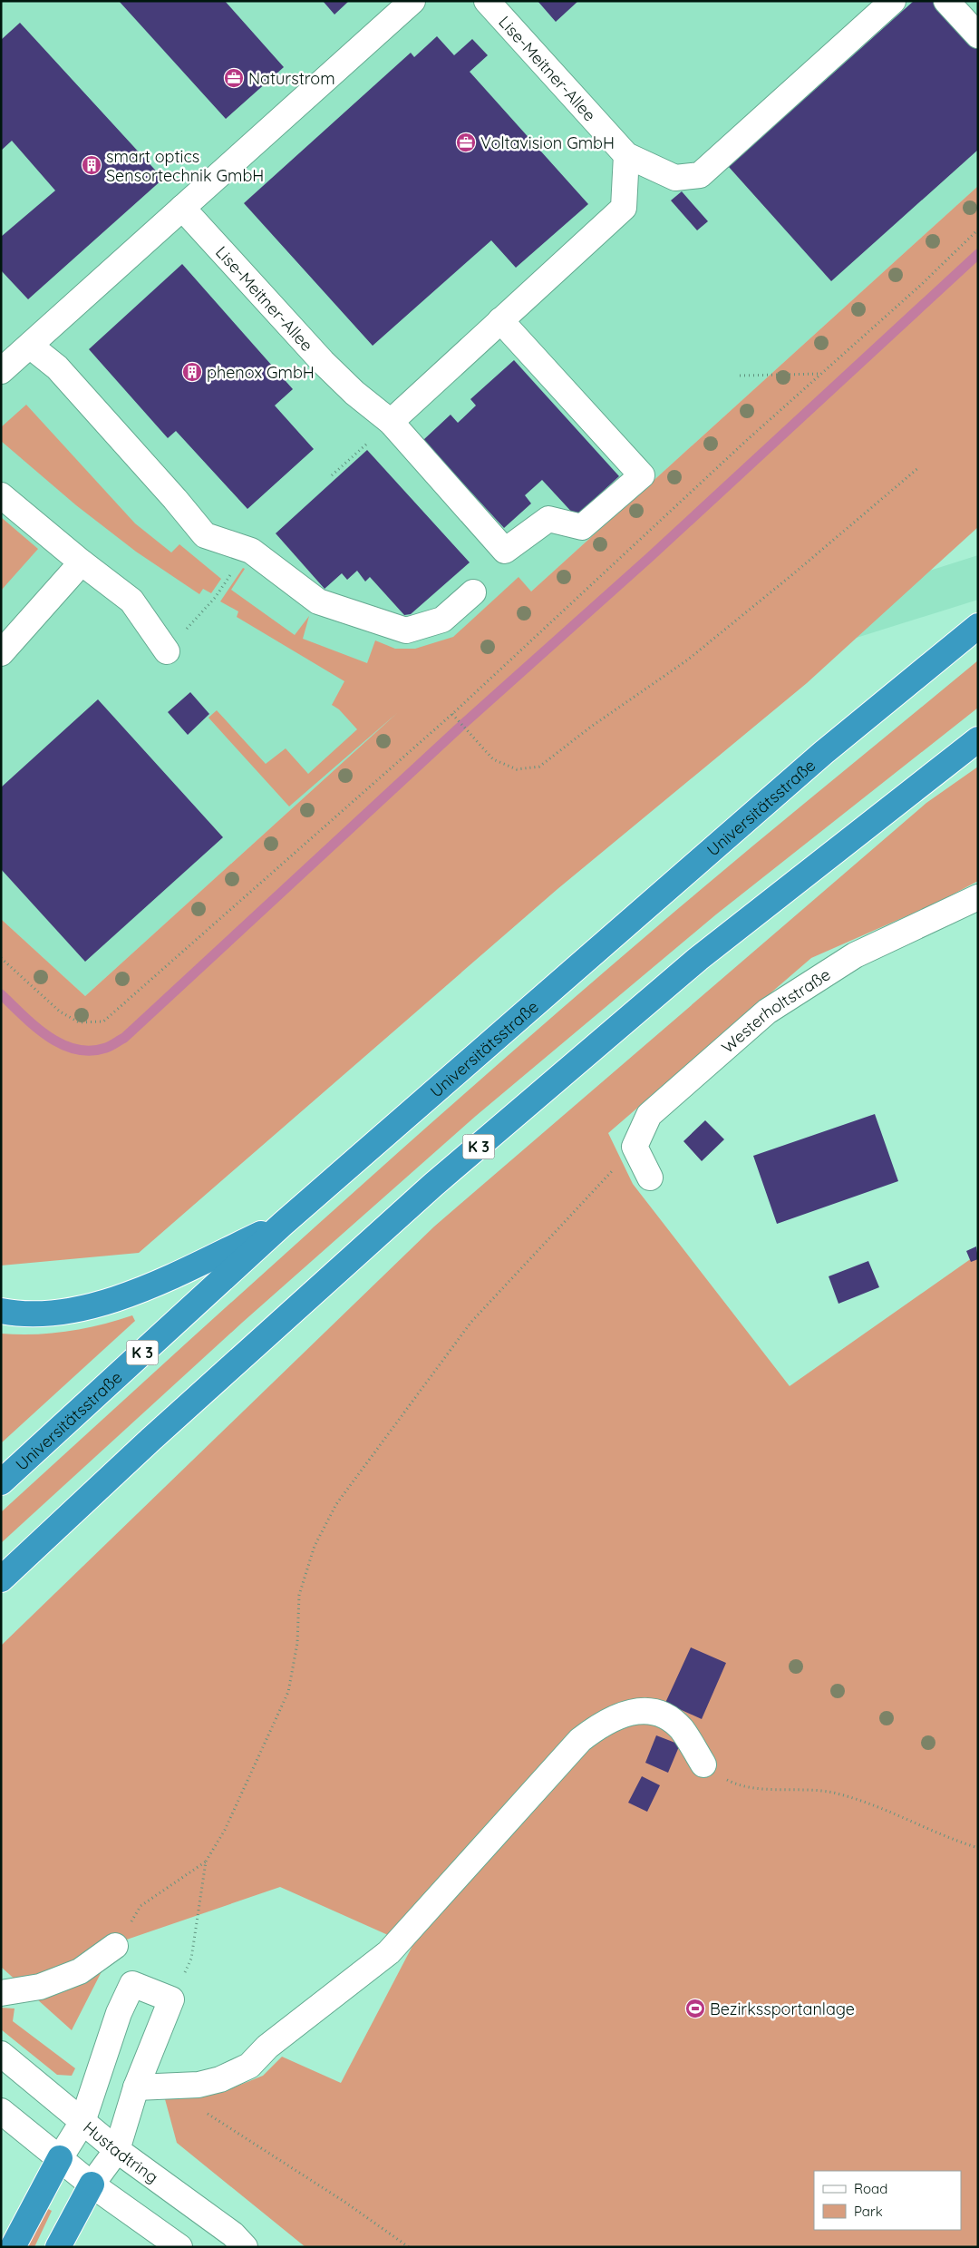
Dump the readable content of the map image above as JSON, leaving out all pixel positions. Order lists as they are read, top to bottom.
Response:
{
  "streets": {
    "highway": ["Universitätsstraße", "K 3"],
    "street": ["Lise-Meitner-Allee", "Westerholtstraße", "Hustadtring"]
  },
  "places": {
    "office": ["Naturstrom", "Voltavision GmbH"],
    "building": ["smart optics Sensortechnik GmbH", "phenox GmbH"],
    "sports": ["Bezirkssportanlage"]
  },
  "legend": ["Road", "Park"]
}
